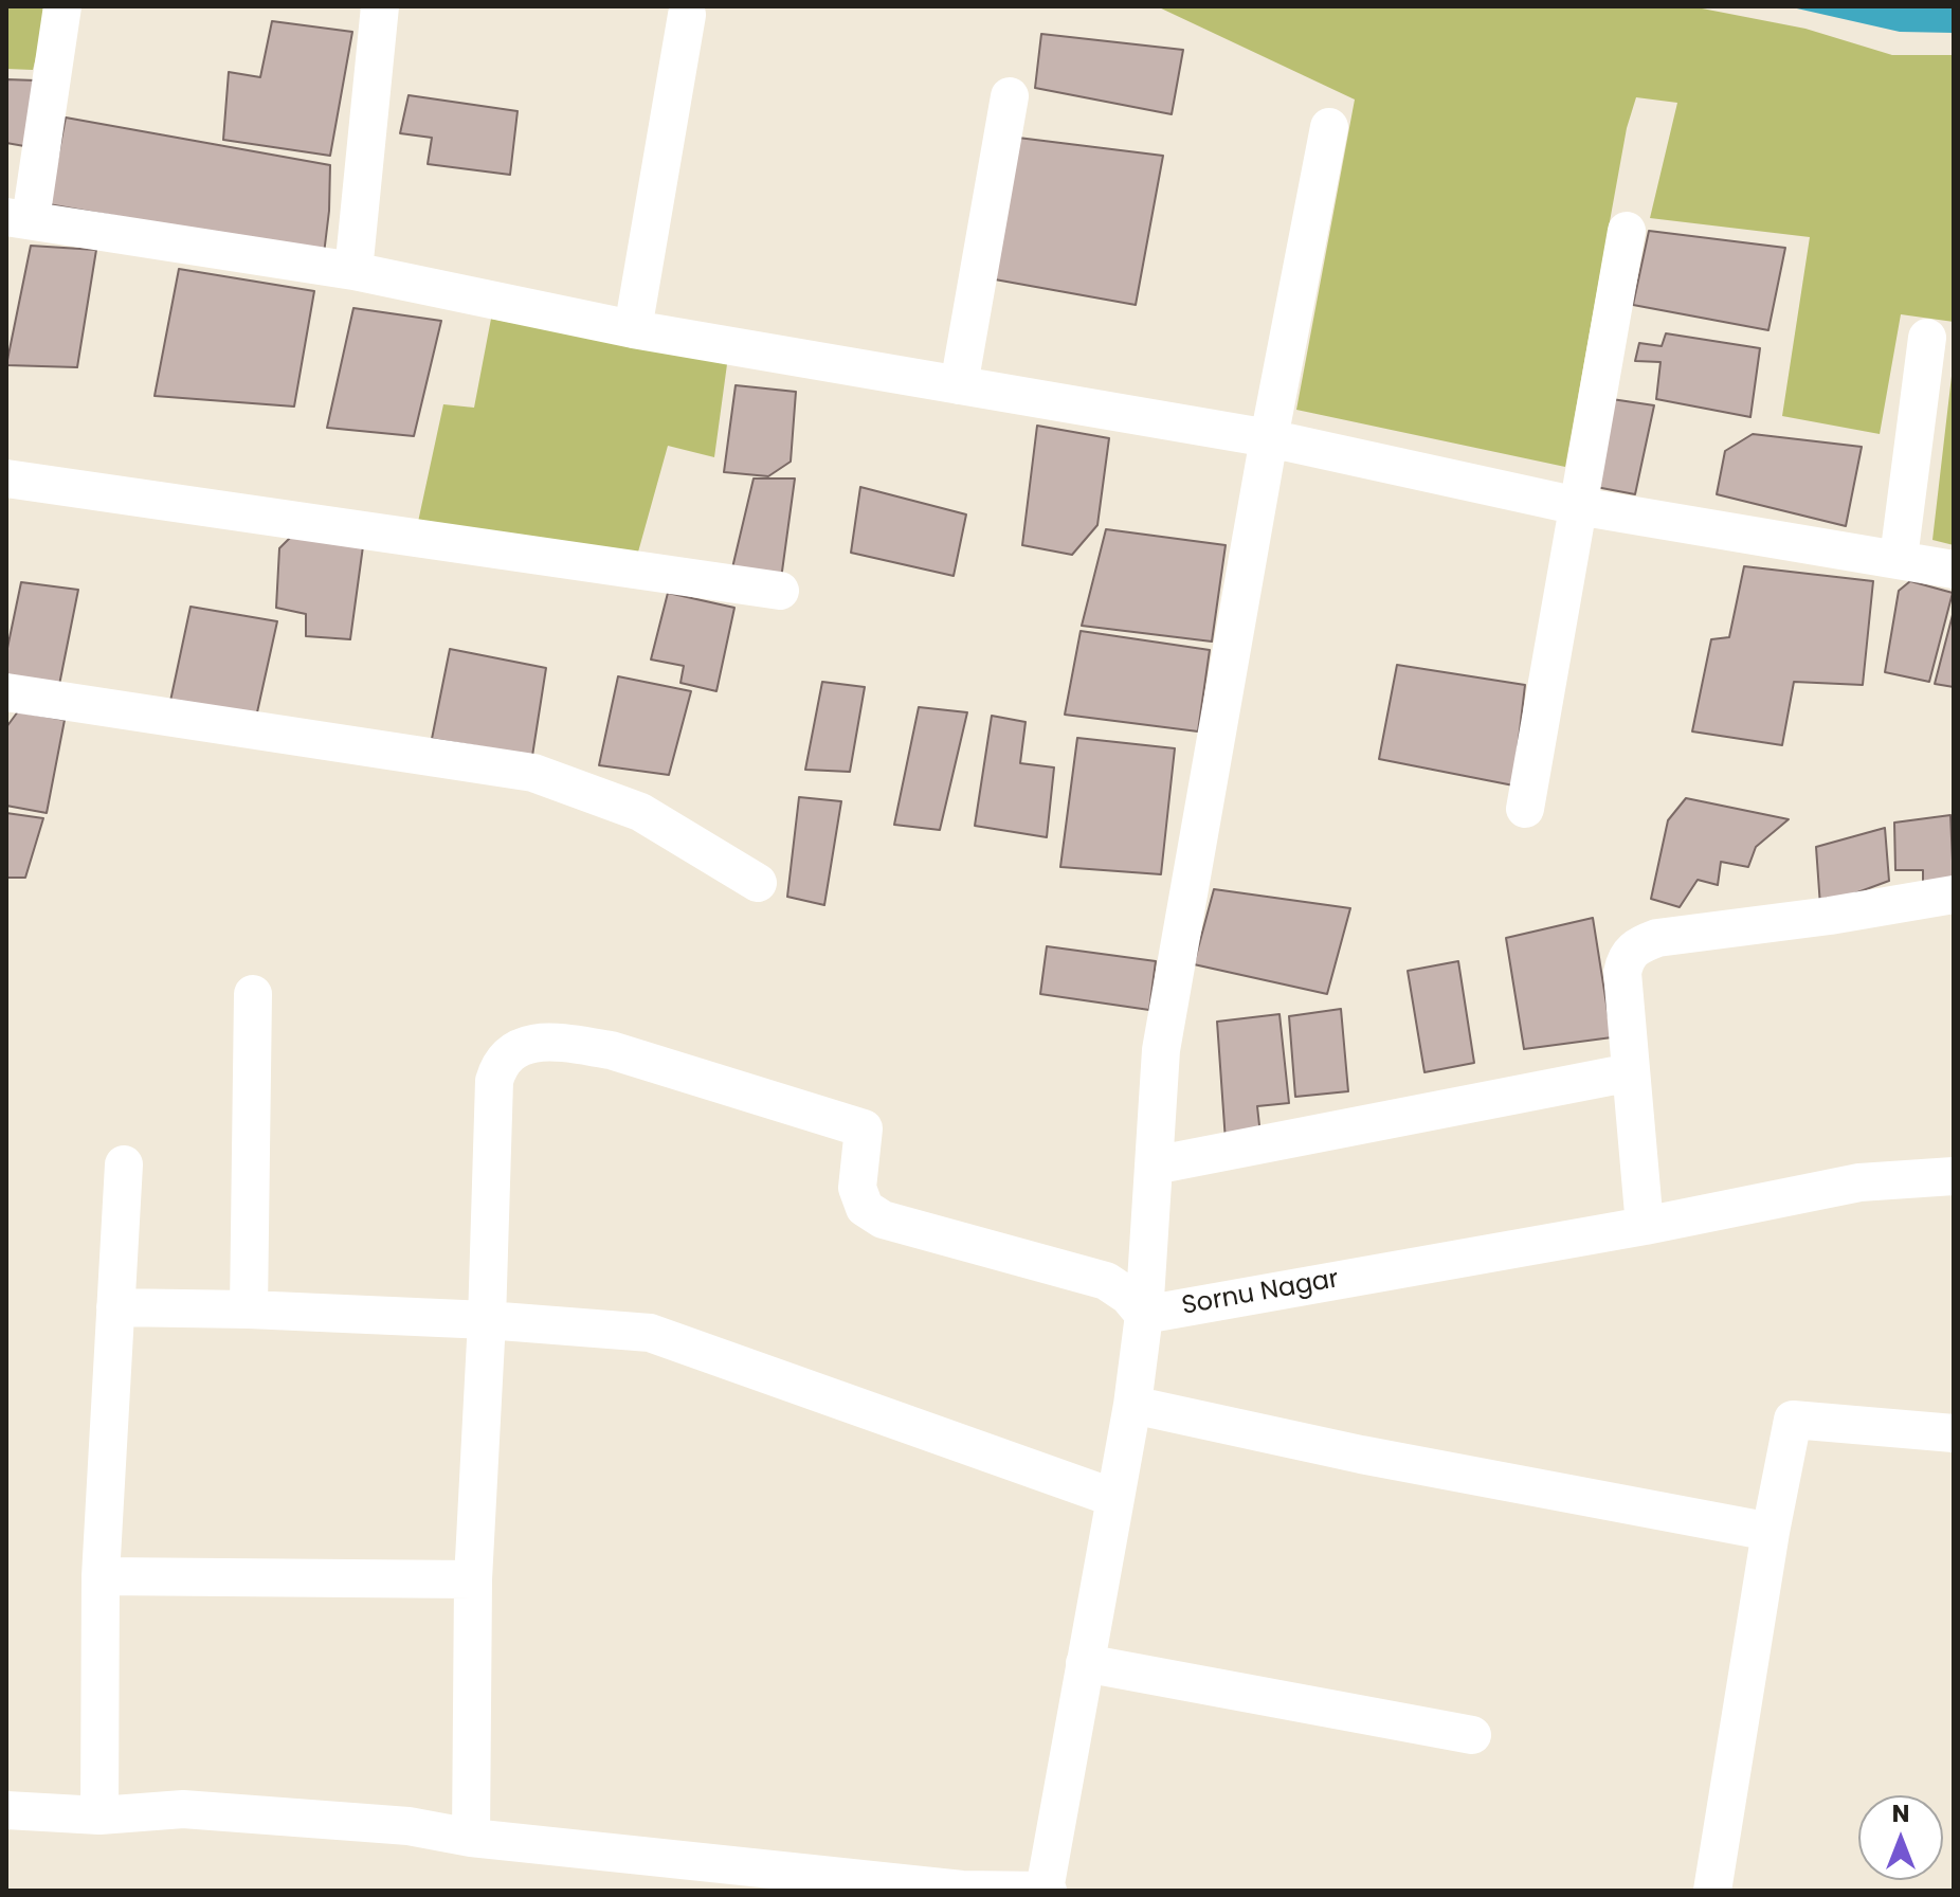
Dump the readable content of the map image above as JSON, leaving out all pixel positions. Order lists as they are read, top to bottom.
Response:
{
  "streets": {
    "street": ["Sornu Nagar"]
  },
  "north": "top"
}
